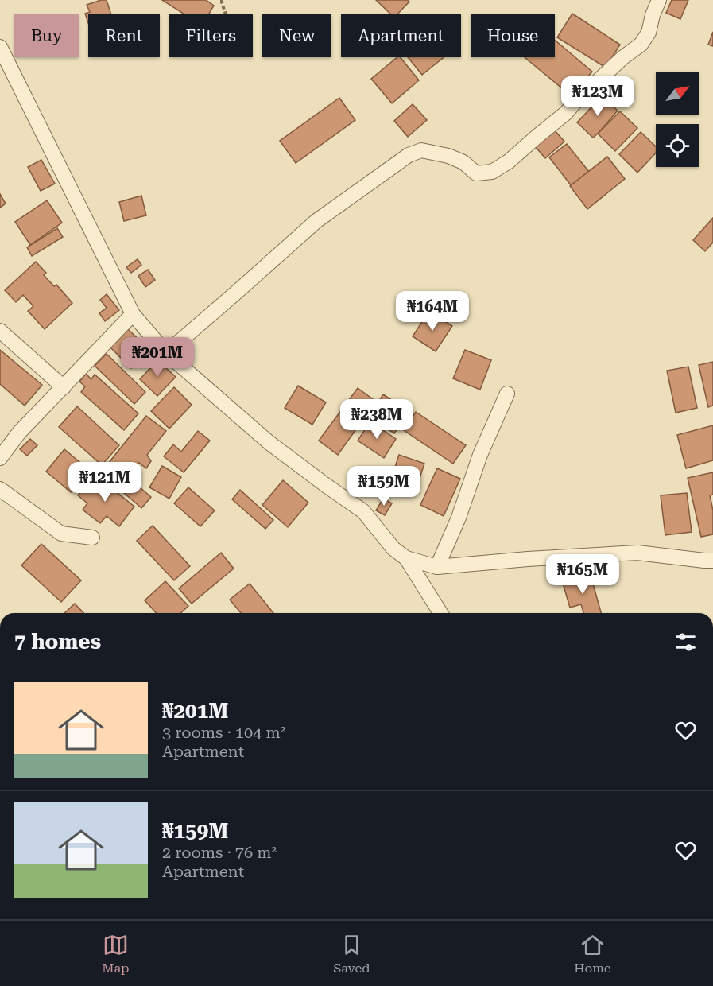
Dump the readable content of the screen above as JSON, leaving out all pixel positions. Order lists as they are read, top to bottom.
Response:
{
  "north": "top right",
  "page": {
    "chip": [
      "Buy",
      "Rent",
      "Filters",
      "New",
      "Apartment",
      "House"
    ],
    "price": [
      "₦123M",
      "₦164M",
      "₦201M",
      "₦238M",
      "₦121M",
      "₦159M",
      "₦165M"
    ],
    "heading": "7 homes",
    "list": [
      {
        "name": "₦201M",
        "note": "3 rooms · 104 m² · Apartment"
      },
      {
        "name": "₦159M",
        "note": "2 rooms · 76 m² · Apartment"
      }
    ],
    "tabs": ["Map", "Saved", "Home"]
  }
}
